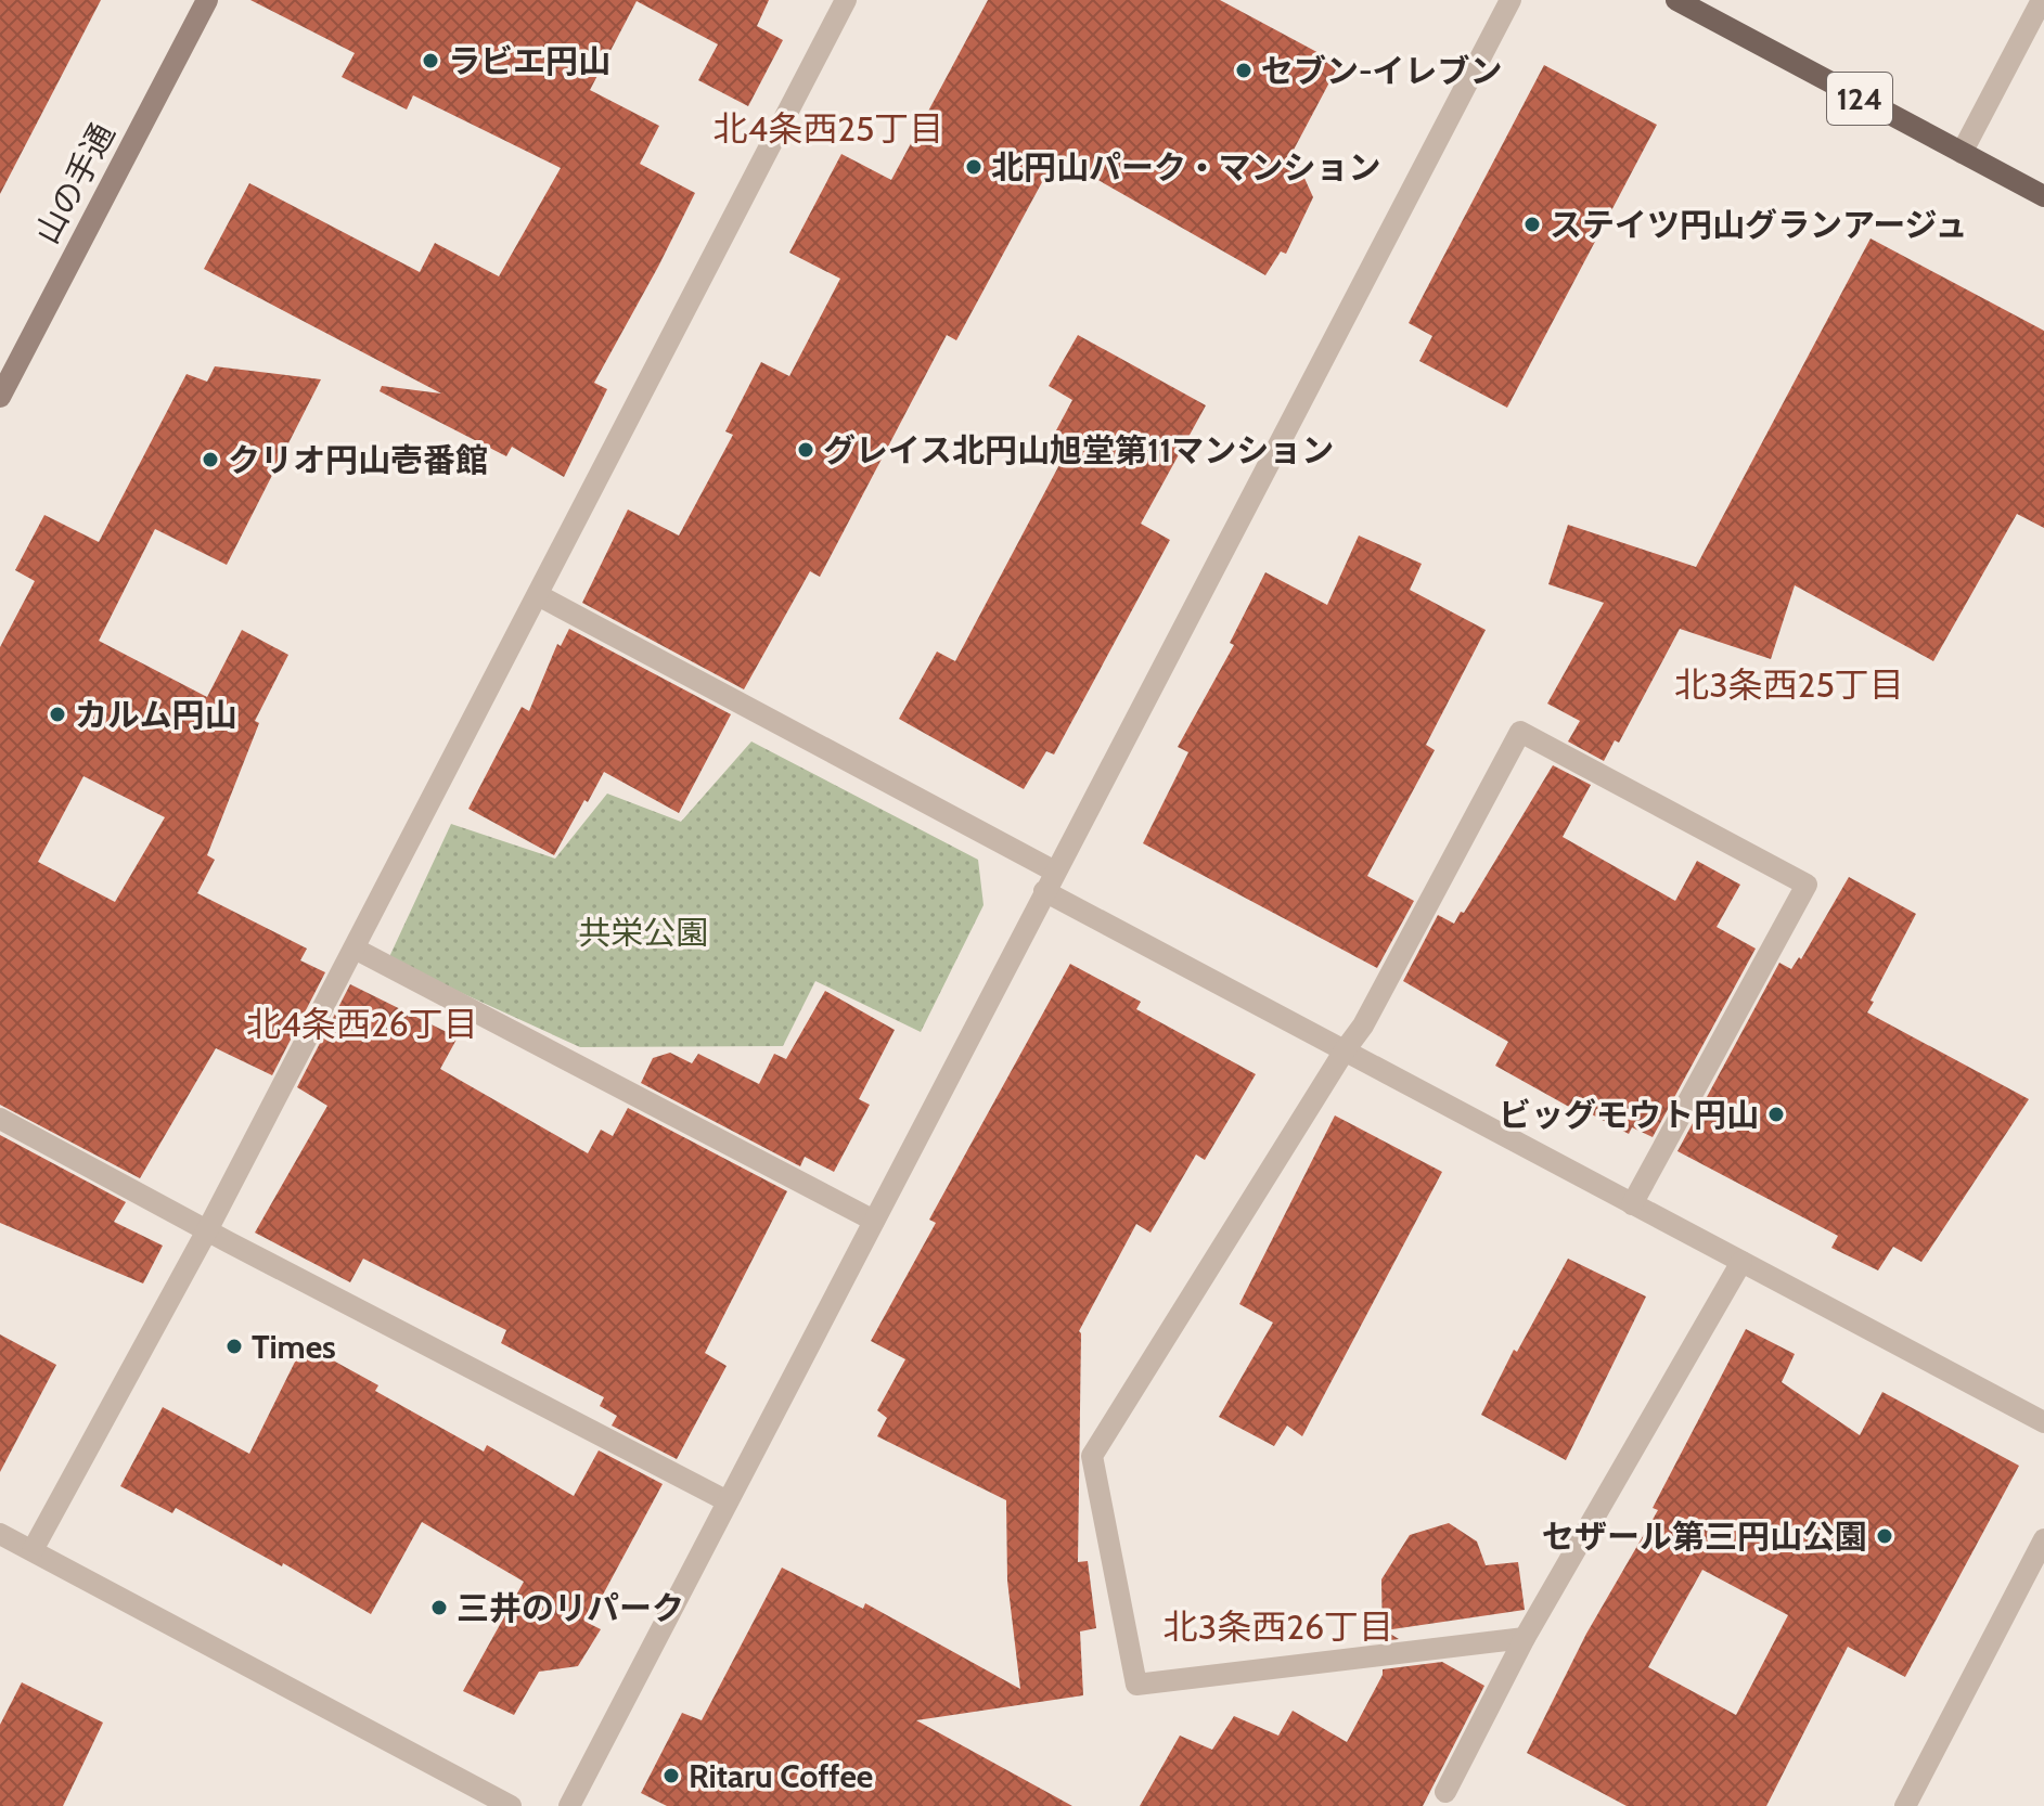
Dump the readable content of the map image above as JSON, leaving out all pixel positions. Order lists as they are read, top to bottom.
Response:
{
  "streets": {
    "main road": ["124", "山の手通"]
  },
  "districts": [
    "北4条西25丁目",
    "北3条西25丁目",
    "北4条西26丁目",
    "北3条西26丁目"
  ],
  "parks": ["共栄公園"],
  "places": [
    "ラビエ円山",
    "セブン-イレブン",
    "北円山パーク・マンション",
    "ステイツ円山グランアージュ",
    "グレイス北円山旭堂第11マンション",
    "クリオ円山壱番館",
    "カルム円山",
    "ビッグモウト円山",
    "Times",
    "セザール第三円山公園",
    "三井のリパーク",
    "Ritaru Coffee"
  ]
}
